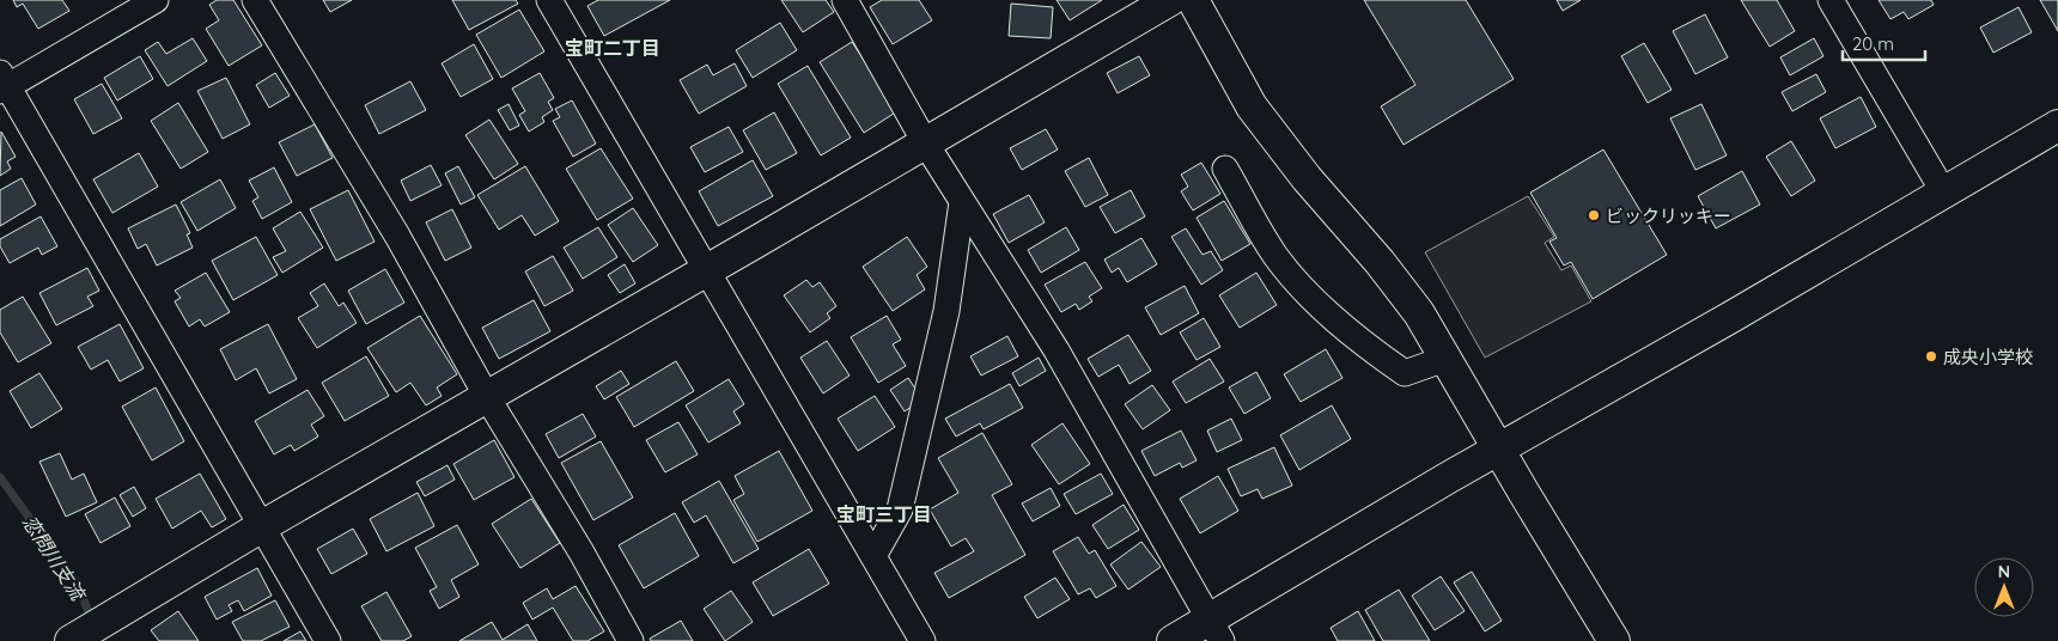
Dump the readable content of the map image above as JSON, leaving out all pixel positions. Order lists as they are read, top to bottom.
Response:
{
  "districts": ["宝町二丁目", "宝町三丁目"],
  "water": ["恋問川支流"],
  "places": ["ビックリッキー", "成央小学校"],
  "scale_bar": "20 m",
  "north": "top"
}
